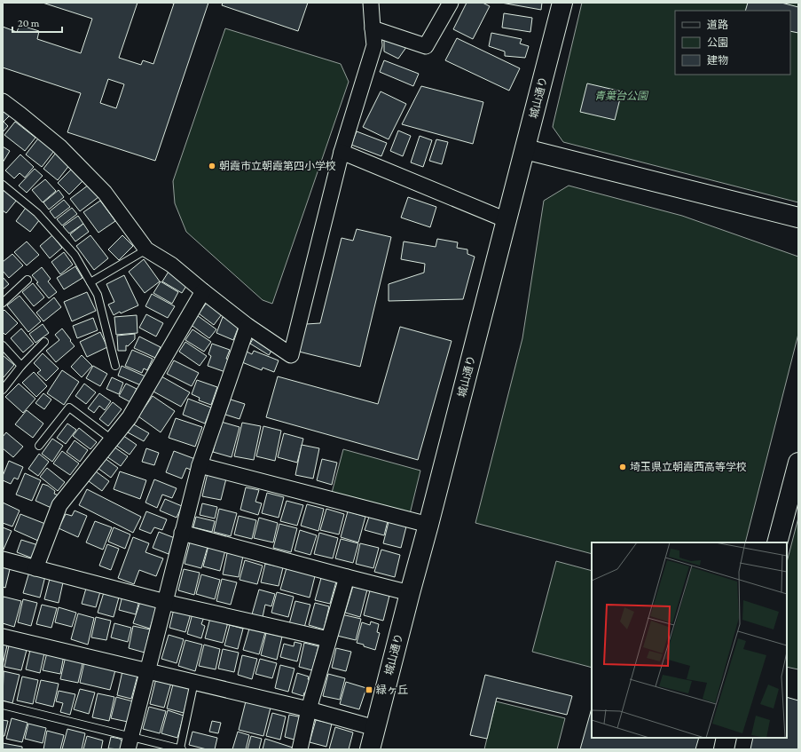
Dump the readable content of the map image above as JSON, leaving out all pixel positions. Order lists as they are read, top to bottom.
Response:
{
  "streets": {
    "street": ["城山通り"]
  },
  "parks": ["青葉台公園"],
  "places": {
    "other": ["朝霞市立朝霞第四小学校", "埼玉県立朝霞西高等学校"],
    "transit": ["緑ヶ丘"]
  },
  "legend": ["道路", "公園", "建物"],
  "scale_bar": "20 m"
}
